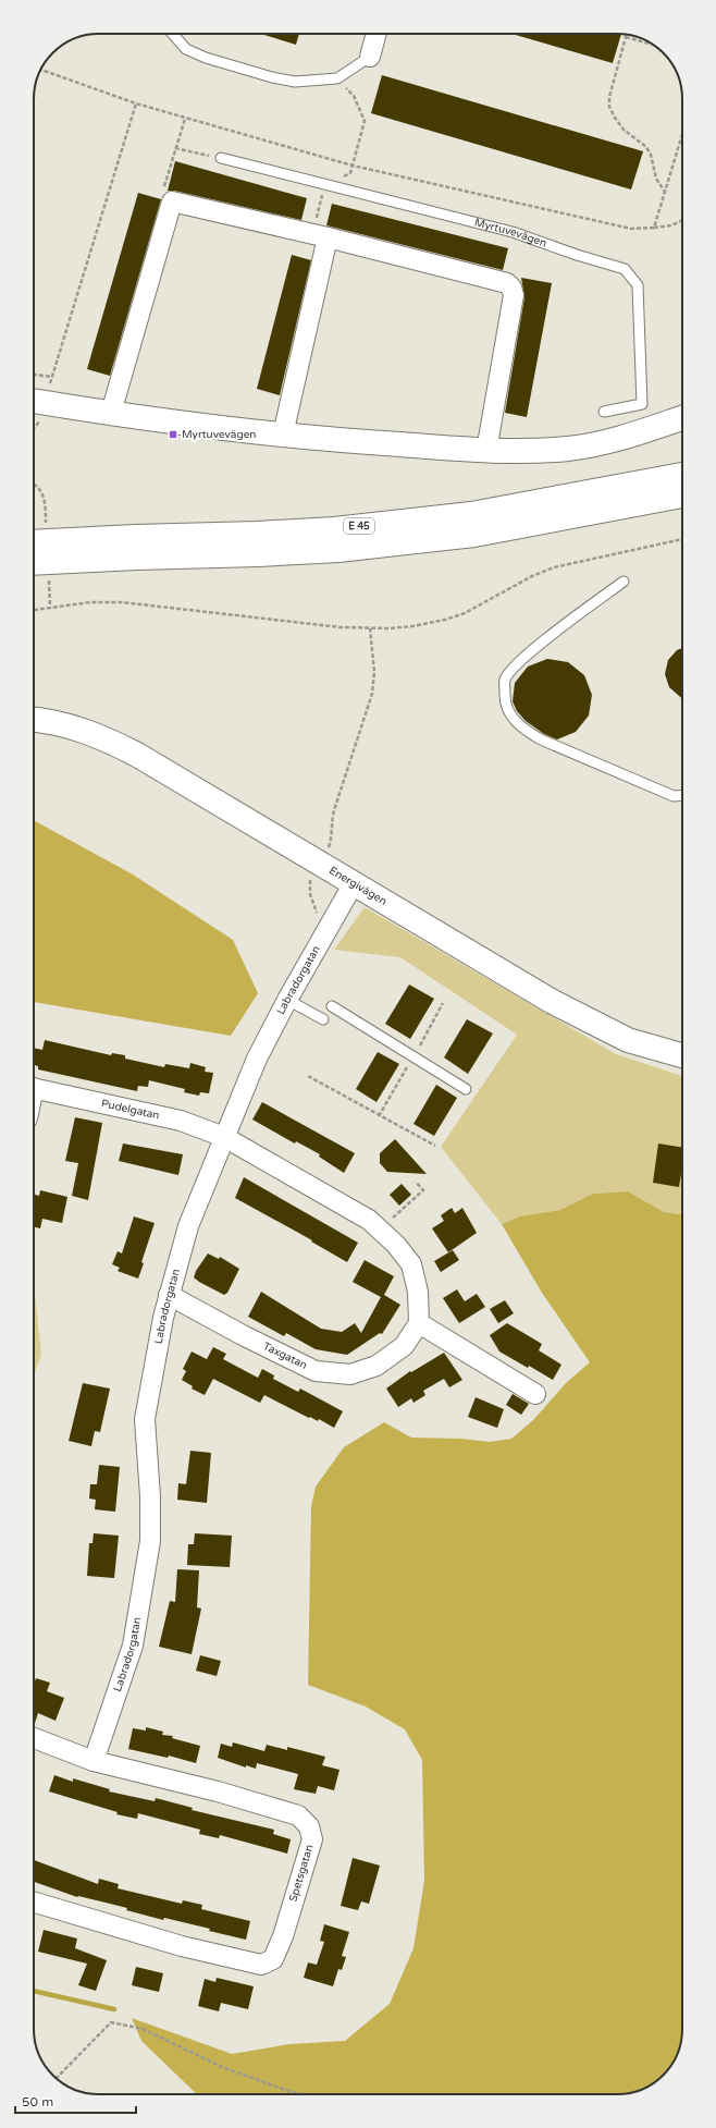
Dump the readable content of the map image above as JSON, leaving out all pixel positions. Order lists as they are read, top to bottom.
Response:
{
  "streets": {
    "main road": ["E 45", "Energivägen"],
    "street": [
      "Labradorgatan",
      "Pudelgatan",
      "Taxgatan",
      "Spetsgatan"
    ],
    "lane": ["Myrtuvevägen"]
  },
  "crossings": [
    ["Energivägen", "Labradorgatan"],
    ["Labradorgatan", "Pudelgatan"],
    ["Labradorgatan", "Taxgatan"],
    ["Labradorgatan", "Spetsgatan"]
  ],
  "places": {
    "transit": ["Myrtuvevägen"]
  },
  "scale_bar": "50 m"
}
